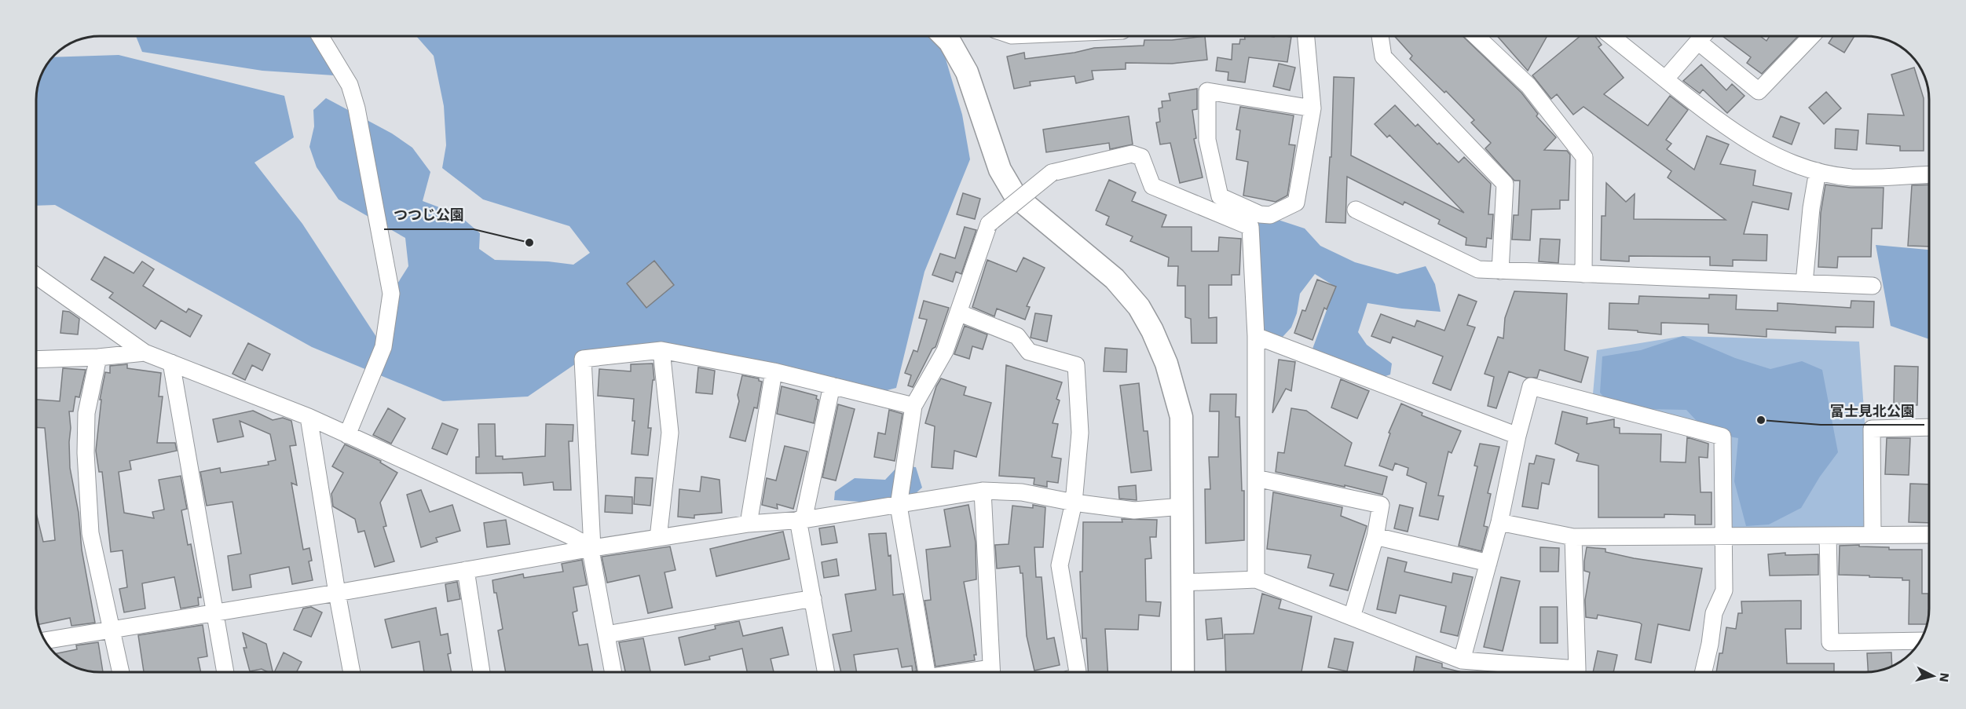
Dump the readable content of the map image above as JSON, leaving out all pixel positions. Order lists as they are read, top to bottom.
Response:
{
  "places": ["つつじ公園", "富士見北公園"],
  "north": "right"
}
